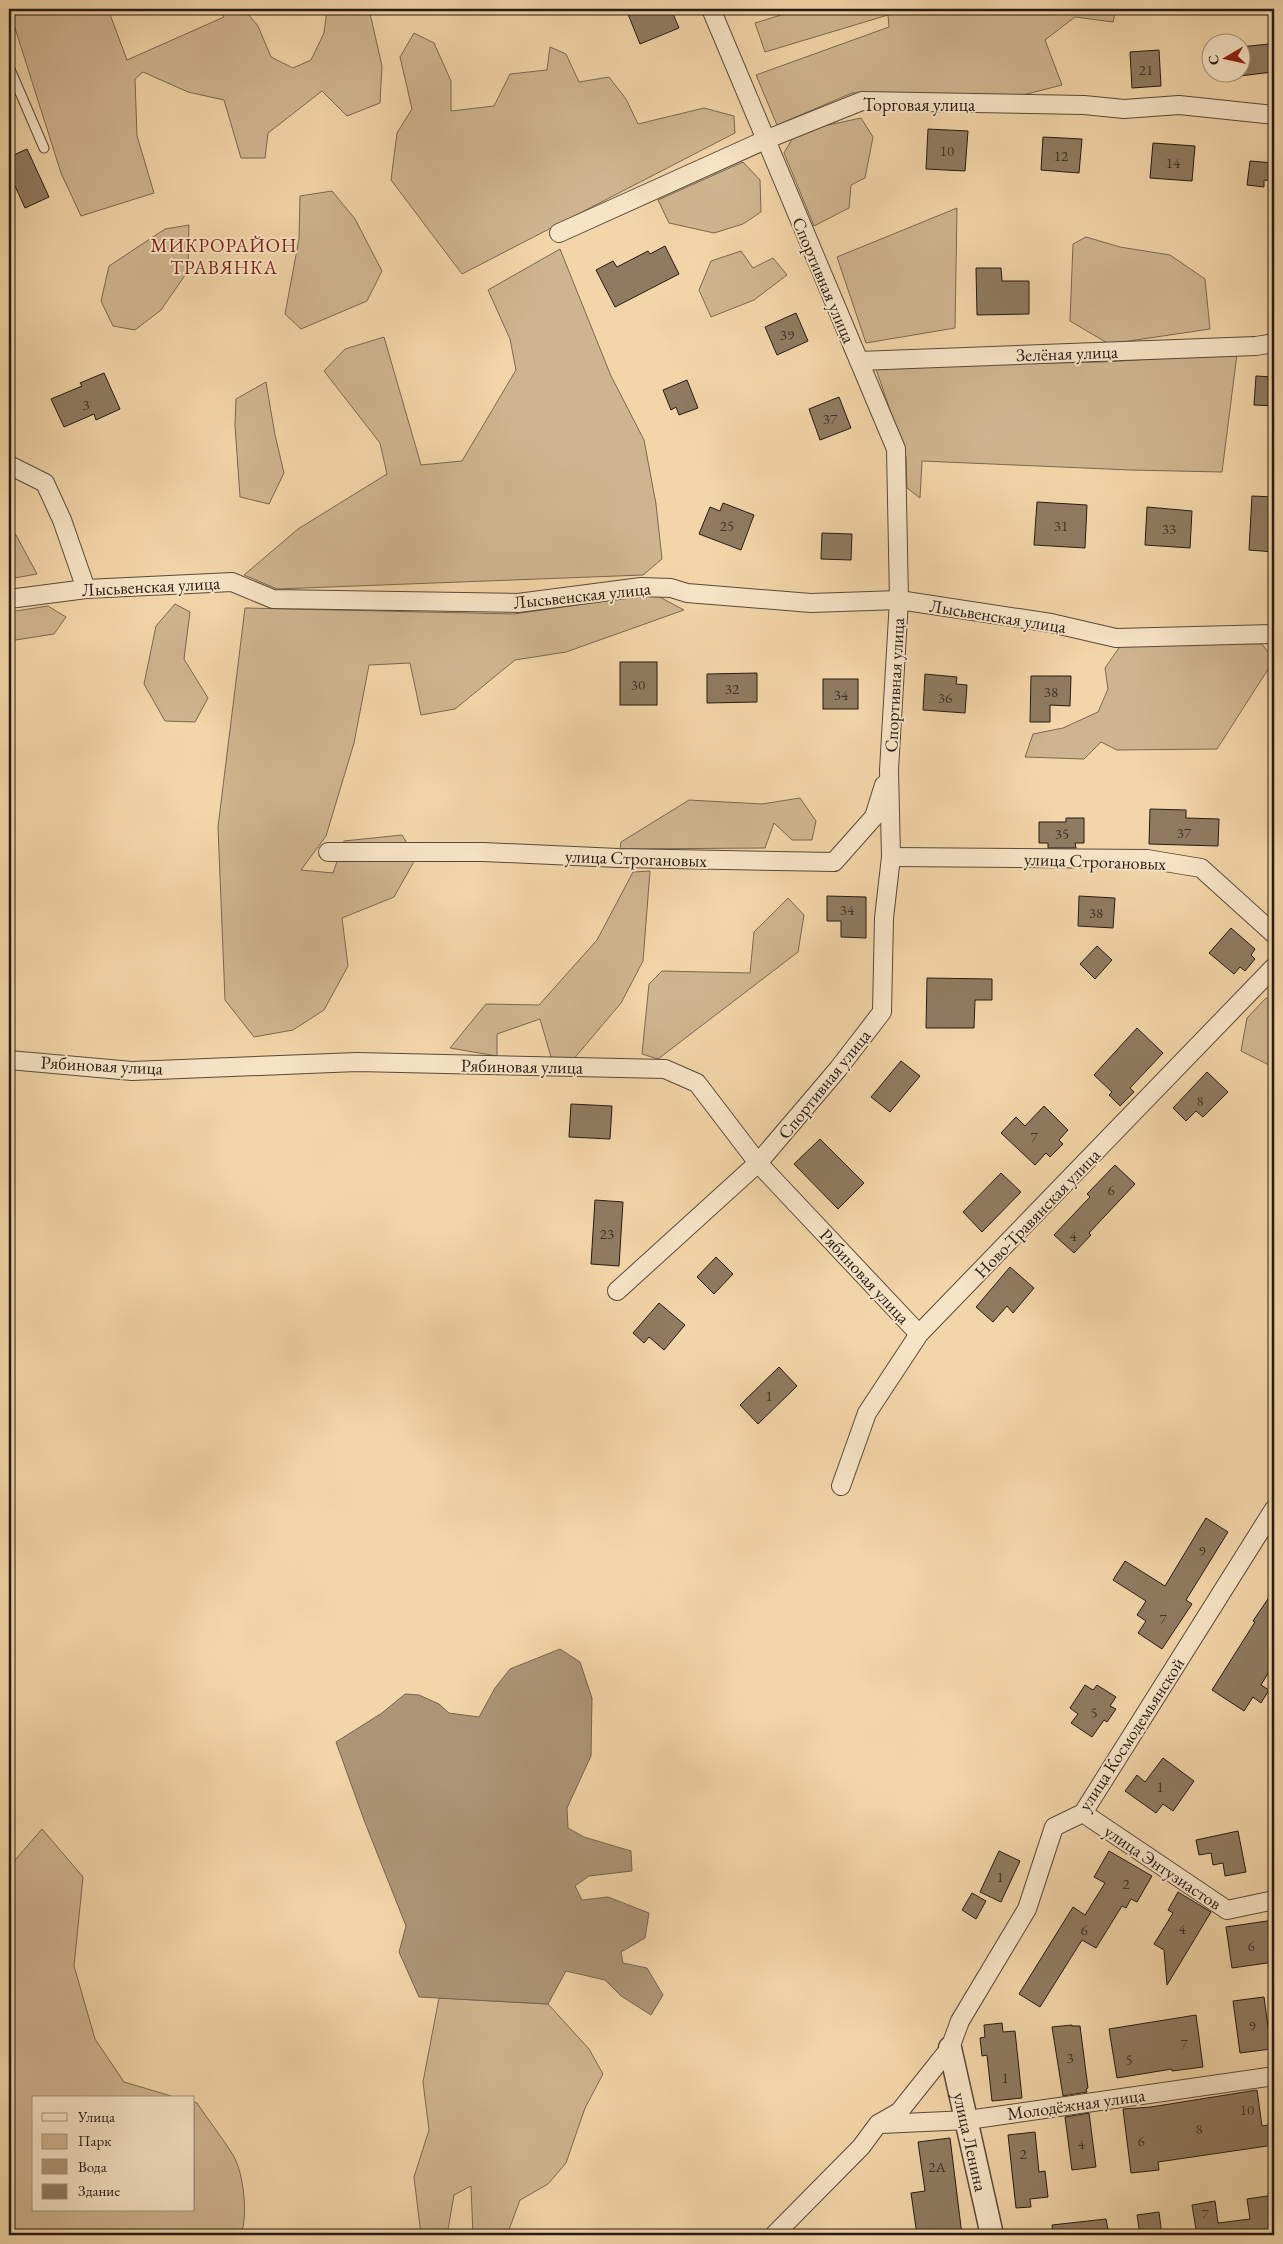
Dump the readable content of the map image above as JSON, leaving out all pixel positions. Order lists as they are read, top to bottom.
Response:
{
  "streets": {
    "street": [
      "Торговая улица",
      "Спортивная улица",
      "Зелёная улица",
      "Лысьвенская улица",
      "улица Строгановых",
      "Рябиновая улица",
      "Ново-Травянская улица",
      "улица Космодемьянской",
      "улица Энтузиастов",
      "Молодёжная улица",
      "улица Ленина"
    ]
  },
  "crossings": [
    ["Торговая улица", "Спортивная улица"],
    ["Спортивная улица", "Зелёная улица"],
    ["Спортивная улица", "Лысьвенская улица"],
    ["Спортивная улица", "улица Строгановых"],
    ["Спортивная улица", "Рябиновая улица"],
    ["Рябиновая улица", "Ново-Травянская улица"],
    ["улица Космодемьянской", "улица Энтузиастов"],
    ["улица Космодемьянской", "Молодёжная улица"],
    ["улица Космодемьянской", "улица Ленина"],
    ["Молодёжная улица", "улица Ленина"]
  ],
  "districts": ["МИКРОРАЙОН ТРАВЯНКА"],
  "house_numbers": [
    "21",
    "10",
    "12",
    "14",
    "39",
    "3",
    "37",
    "25",
    "31",
    "33",
    "30",
    "32",
    "38",
    "34",
    "36",
    "37",
    "35",
    "34",
    "38",
    "8",
    "7",
    "6",
    "23",
    "4",
    "1",
    "9",
    "7",
    "5",
    "1",
    "1",
    "2",
    "4",
    "6",
    "6",
    "9",
    "7",
    "3",
    "5",
    "1",
    "10",
    "8",
    "6",
    "4",
    "2",
    "2А",
    "7"
  ],
  "legend": [
    "Улица",
    "Парк",
    "Вода",
    "Здание"
  ],
  "north": "left"
}
